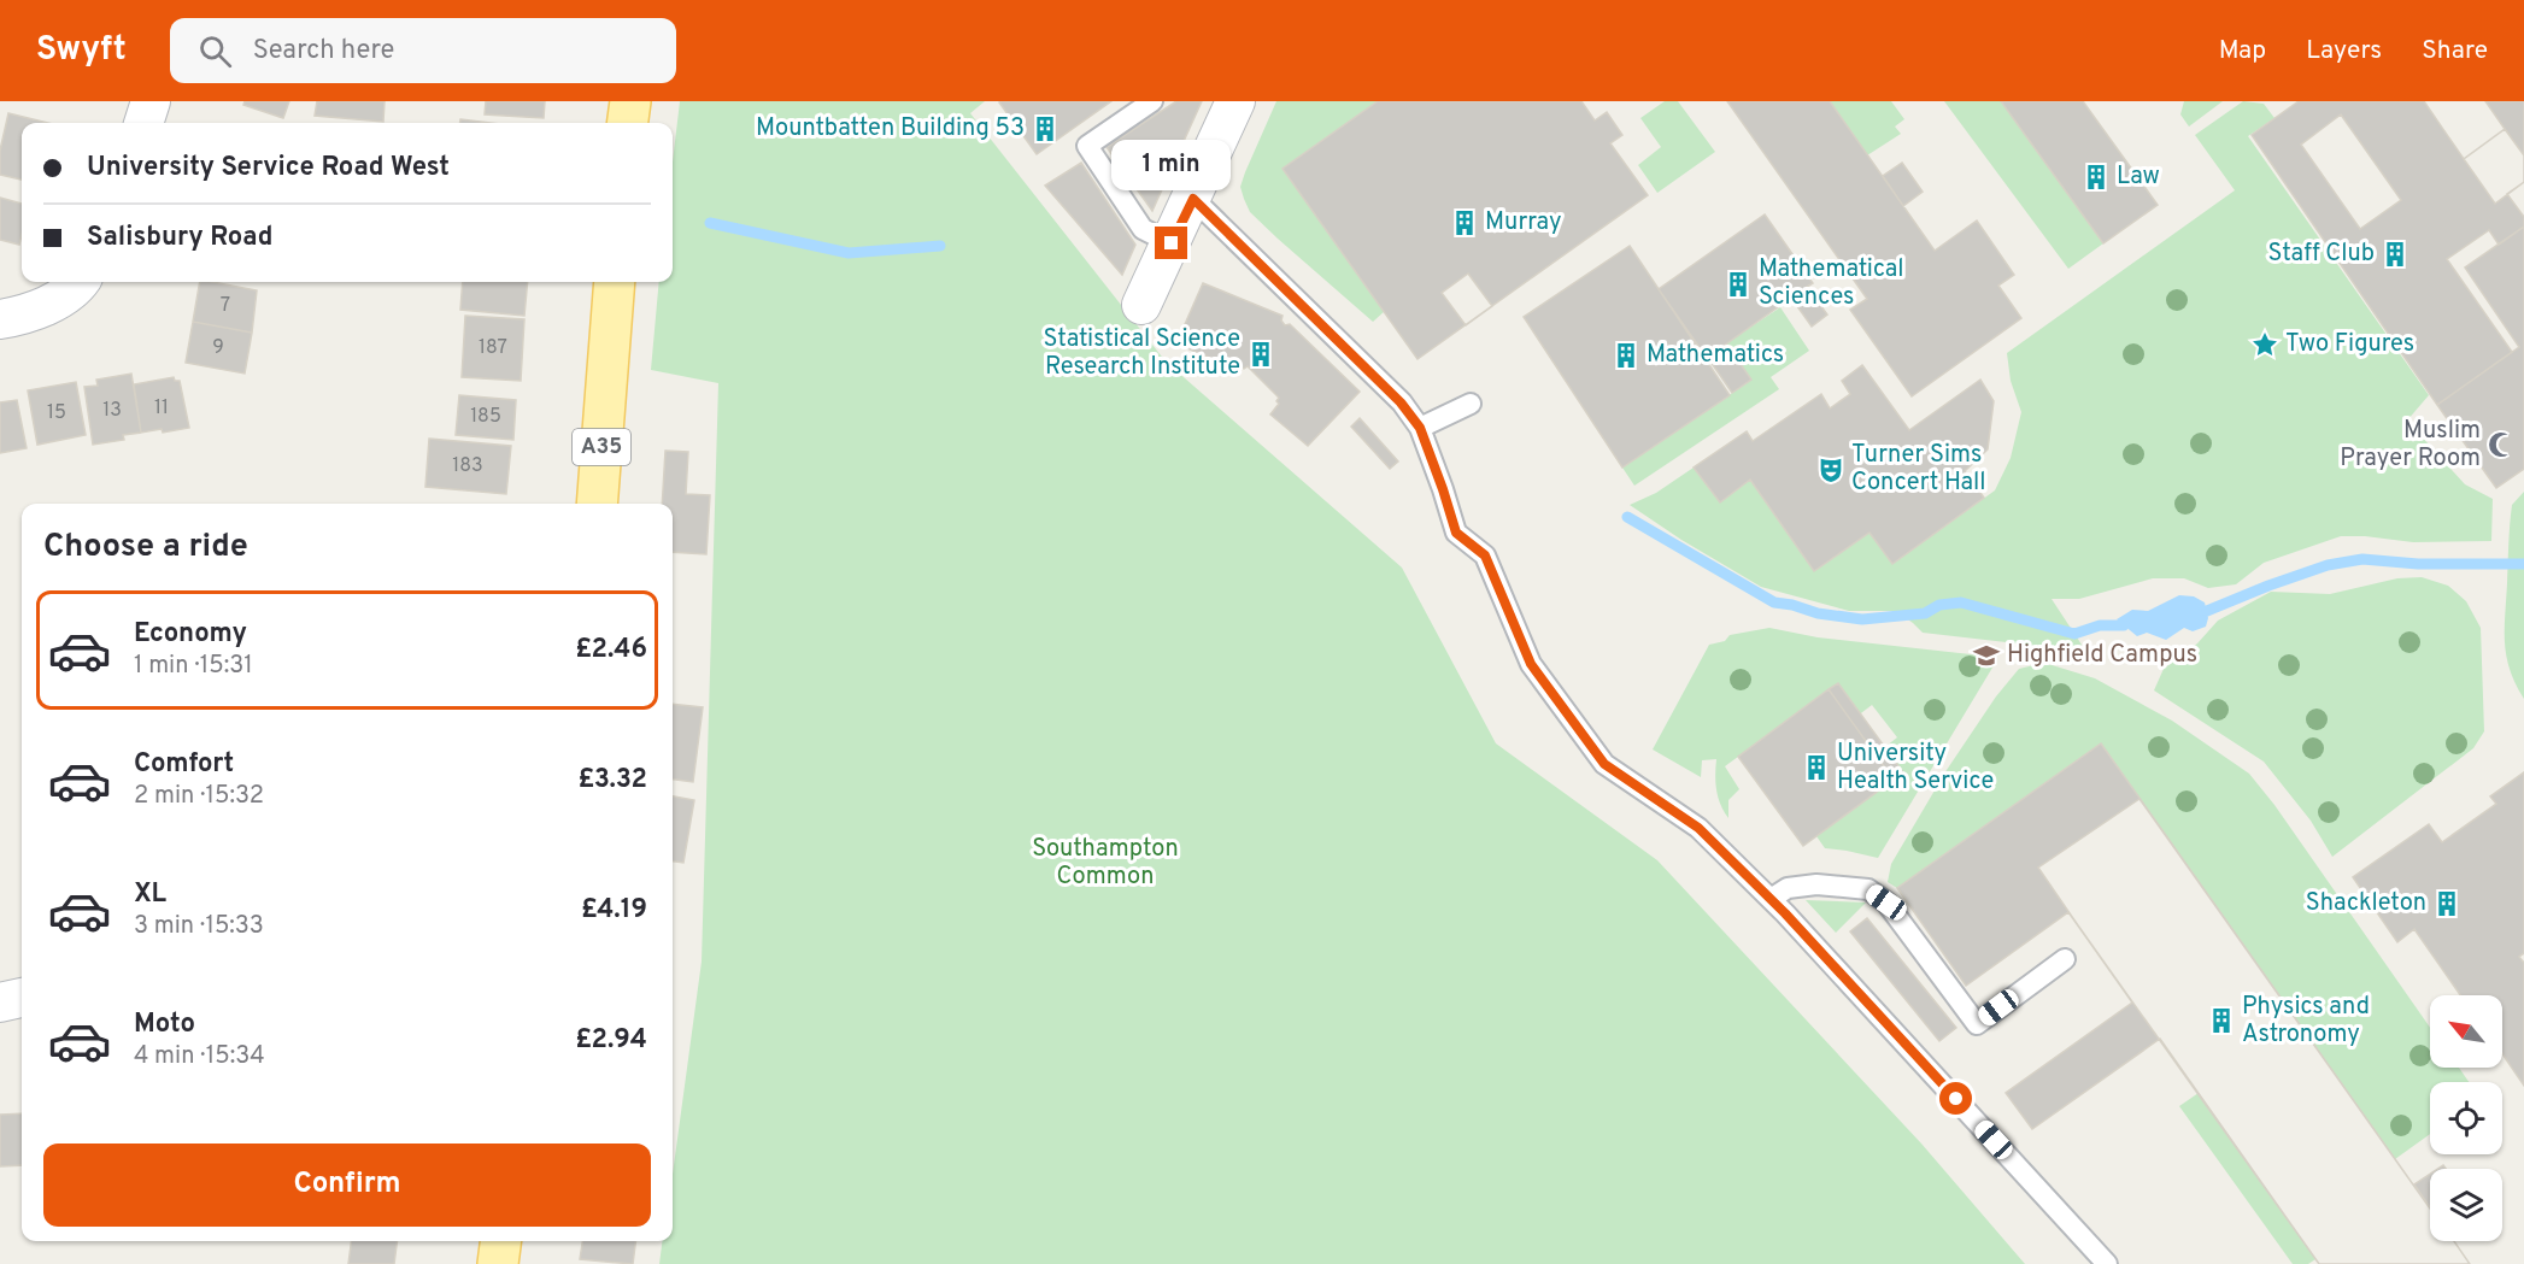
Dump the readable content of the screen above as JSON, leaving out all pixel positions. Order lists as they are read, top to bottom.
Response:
{
  "streets": {
    "main road": ["A35"]
  },
  "parks": ["Southampton Common"],
  "places": {
    "building": [
      "Mountbatten Building 53",
      "Law",
      "Murray",
      "Staff Club",
      "Mathematical Sciences",
      "Statistical Science Research Institute",
      "Mathematics",
      "University Health Service",
      "Shackleton",
      "Physics and Astronomy"
    ],
    "place": ["Two Figures"],
    "mosque": ["Muslim Prayer Room"],
    "theatre": ["Turner Sims Concert Hall"],
    "school or university": ["Highfield Campus"]
  },
  "house_numbers": [
    "7",
    "9",
    "187",
    "11",
    "13",
    "15",
    "185",
    "183"
  ],
  "north": "top left",
  "page": {
    "header": "Swyft",
    "search": "Search here",
    "nav": ["Map", "Layers", "Share"],
    "banner": ["University Service Road West", "Salisbury Road"],
    "bubble": "1 min",
    "heading": "Choose a ride",
    "list": [
      {
        "name": "Economy",
        "note": "1 min · 15:31",
        "value": "£2.46"
      },
      {
        "name": "Comfort",
        "note": "2 min · 15:32",
        "value": "£3.32"
      },
      {
        "name": "XL",
        "note": "3 min · 15:33",
        "value": "£4.19"
      },
      {
        "name": "Moto",
        "note": "4 min · 15:34",
        "value": "£2.94"
      }
    ],
    "buttons": "Confirm"
  }
}
